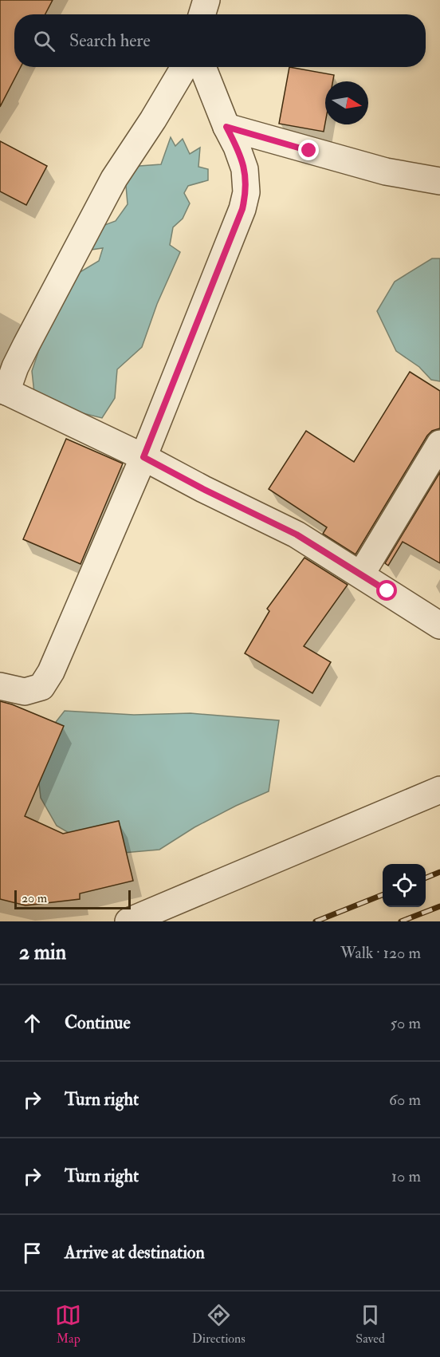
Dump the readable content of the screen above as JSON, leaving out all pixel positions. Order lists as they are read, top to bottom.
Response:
{
  "scale_bar": "20 m",
  "north": "right",
  "page": {
    "search": "Search here",
    "scale": "20 m",
    "heading": ["2 min", "Walk · 120 m"],
    "list": [
      ["Continue", "50 m"],
      ["Turn right", "60 m"],
      ["Turn right", "10 m"],
      "Arrive at destination"
    ],
    "nav": ["Map", "Directions", "Saved"]
  }
}
